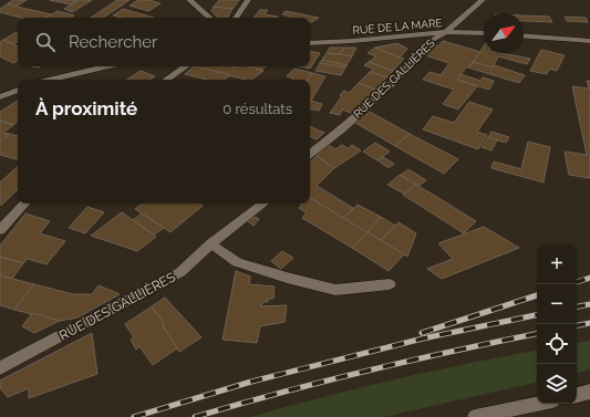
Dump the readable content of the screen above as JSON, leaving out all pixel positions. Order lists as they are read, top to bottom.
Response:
{
  "streets": {
    "street": ["RUE DE LA MARE", "RUE DES GALLIÈRES"]
  },
  "crossings": [
    ["RUE DE LA MARE", "RUE DES GALLIÈRES"]
  ],
  "north": "top right",
  "page": {
    "search": "Rechercher",
    "heading": ["À proximité", "0 résultats"],
    "map_buttons": ["+", "−"]
  }
}
